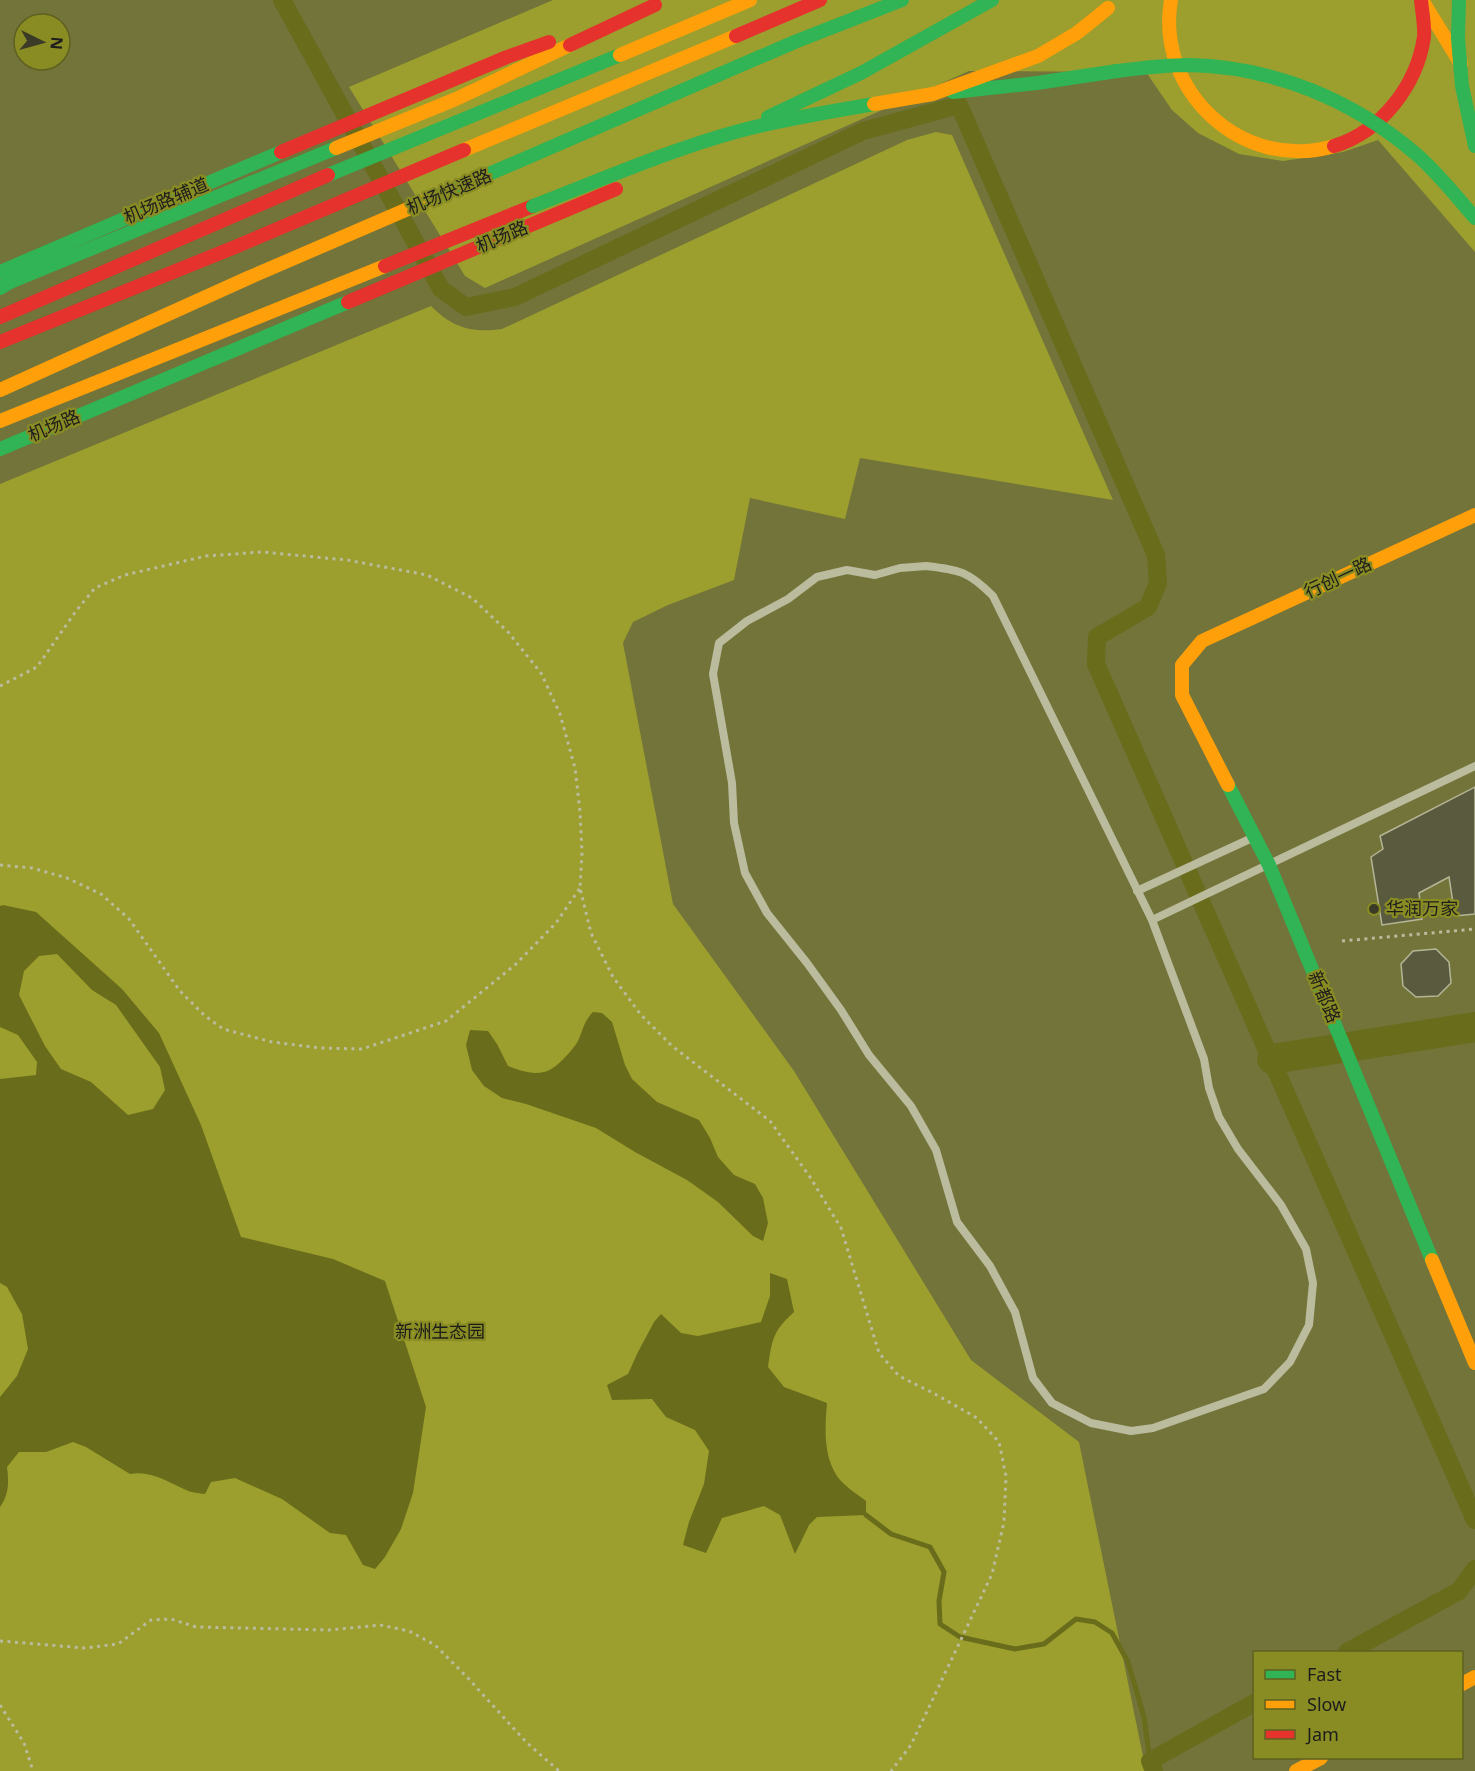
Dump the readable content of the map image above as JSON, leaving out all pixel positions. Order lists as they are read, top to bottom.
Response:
{
  "streets": {
    "main road": [
      "机场快速路",
      "机场路辅道",
      "机场路",
      "行创一路",
      "新都路"
    ]
  },
  "crossings": [
    ["行创一路", "新都路"]
  ],
  "parks": ["新洲生态园"],
  "places": ["华润万家"],
  "legend": ["Fast", "Slow", "Jam"],
  "north": "right"
}
